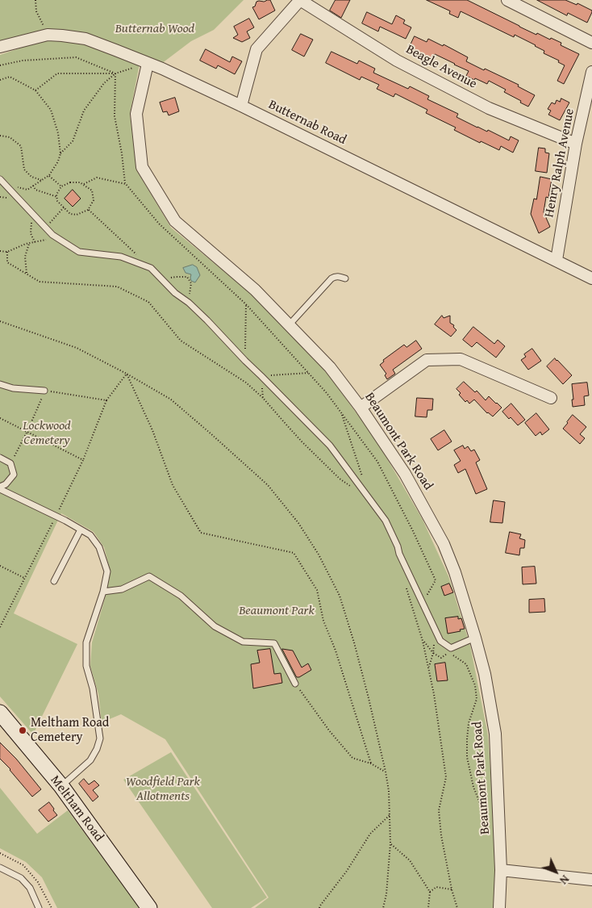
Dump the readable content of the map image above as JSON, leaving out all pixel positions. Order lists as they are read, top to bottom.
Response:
{
  "streets": {
    "main road": ["Meltham Road"],
    "street": [
      "Beagle Avenue",
      "Butternab Road",
      "Henry Ralph Avenue",
      "Beaumont Park Road"
    ]
  },
  "crossings": [
    ["Beagle Avenue", "Henry Ralph Avenue"],
    ["Butternab Road", "Henry Ralph Avenue"],
    ["Butternab Road", "Beaumont Park Road"]
  ],
  "parks": [
    "Butternab Wood",
    "Lockwood Cemetery",
    "Beaumont Park",
    "Woodfield Park Allotments"
  ],
  "places": ["Meltham Road Cemetery"],
  "north": "bottom right"
}
